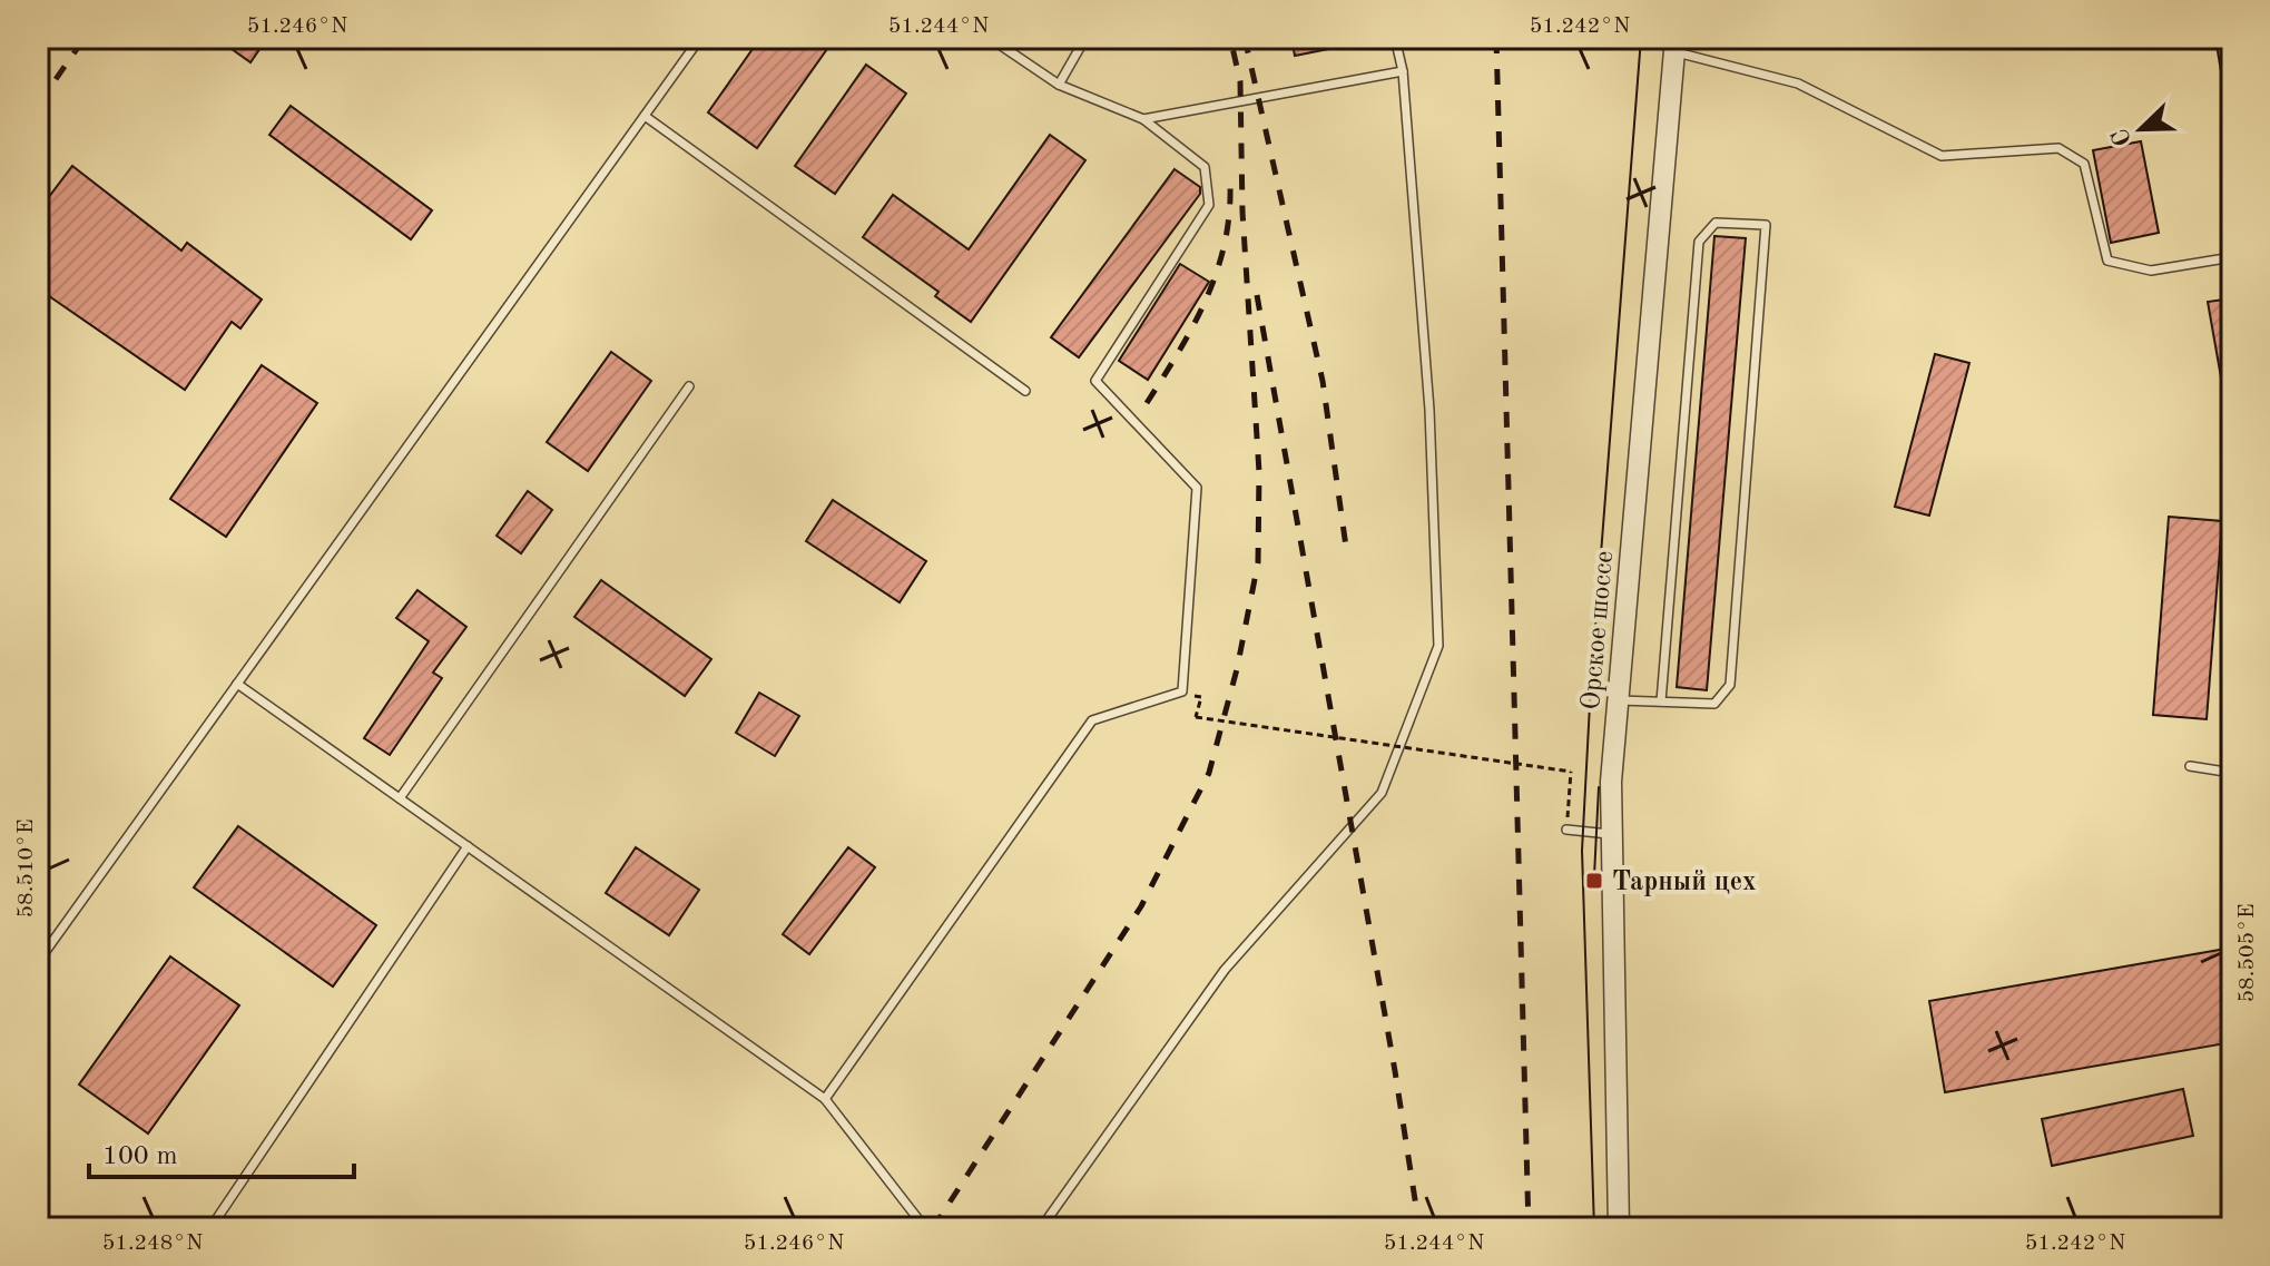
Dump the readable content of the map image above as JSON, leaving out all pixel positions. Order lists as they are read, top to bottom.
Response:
{
  "streets": {
    "street": ["Орское шоссе"]
  },
  "places": {
    "transit": ["Тарный цех"]
  },
  "scale_bar": "100 m",
  "north": "bottom left",
  "coordinates": [
    "51.246°N",
    "51.244°N",
    "51.242°N",
    "58.510°E",
    "58.505°E",
    "51.248°N"
  ]
}
